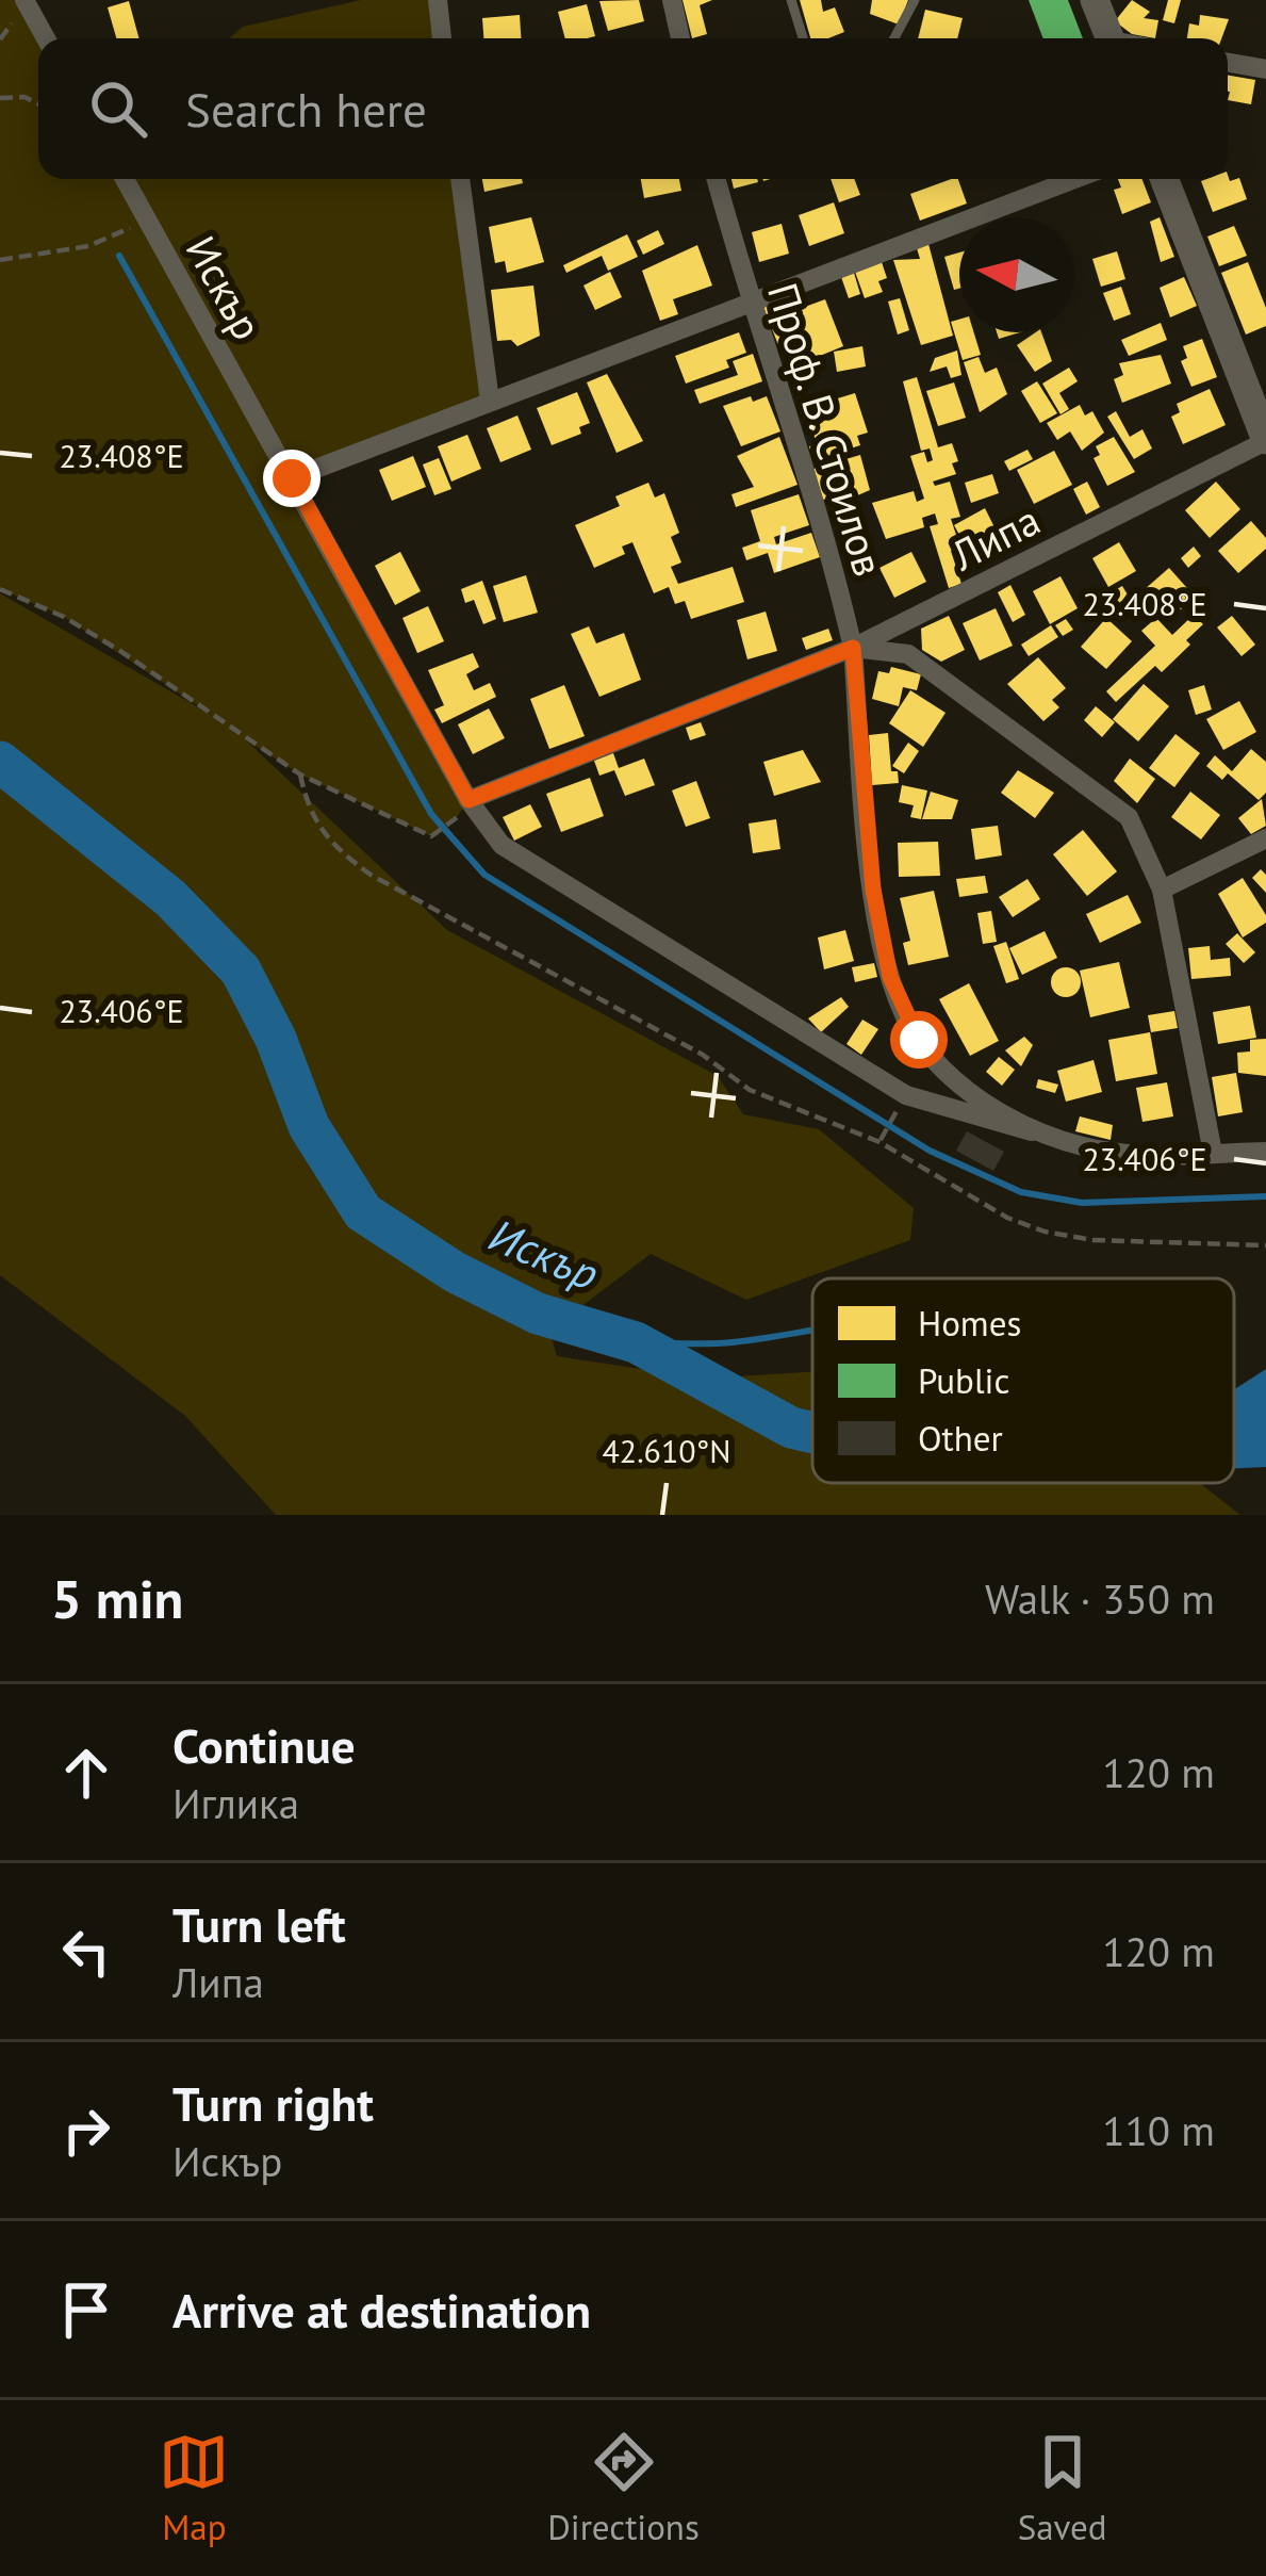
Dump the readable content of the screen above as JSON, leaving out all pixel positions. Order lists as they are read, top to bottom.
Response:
{
  "streets": {
    "street": ["Искър", "Проф. В. Стоилов", "Липа"]
  },
  "crossings": [
    ["Искър", "Проф. В. Стоилов"],
    ["Искър", "Липа"],
    ["Проф. В. Стоилов", "Липа"]
  ],
  "water": ["Искър"],
  "legend": ["Homes", "Public", "Other"],
  "north": "left",
  "page": {
    "search": "Search here",
    "heading": ["5 min", "Walk · 350 m"],
    "list": [
      ["Continue", "Иглика", "120 m"],
      ["Turn left", "Липа", "120 m"],
      ["Turn right", "Искър", "110 m"],
      "Arrive at destination"
    ],
    "nav": ["Map", "Directions", "Saved"]
  },
  "coordinates": ["23.408°E", "23.406°E", "42.610°N"]
}
